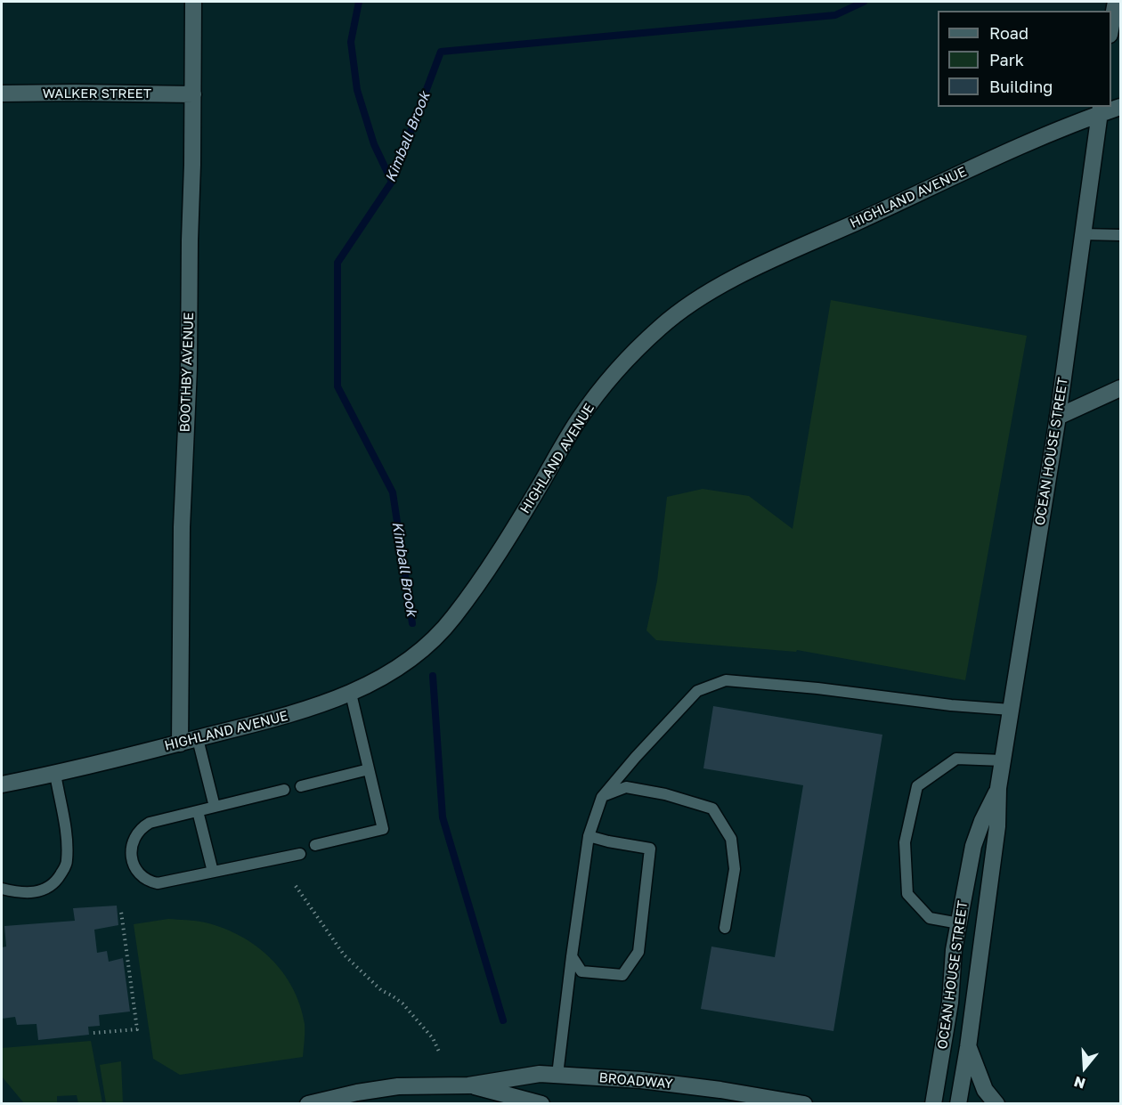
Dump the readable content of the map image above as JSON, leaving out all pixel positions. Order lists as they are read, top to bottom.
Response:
{
  "streets": {
    "street": [
      "WALKER STREET",
      "HIGHLAND AVENUE",
      "BOOTHBY AVENUE",
      "OCEAN HOUSE STREET",
      "BROADWAY"
    ]
  },
  "crossings": [
    ["WALKER STREET", "BOOTHBY AVENUE"],
    ["HIGHLAND AVENUE", "BOOTHBY AVENUE"],
    ["HIGHLAND AVENUE", "OCEAN HOUSE STREET"]
  ],
  "water": ["Kimball Brook"],
  "legend": ["Road", "Park", "Building"],
  "north": "bottom"
}
